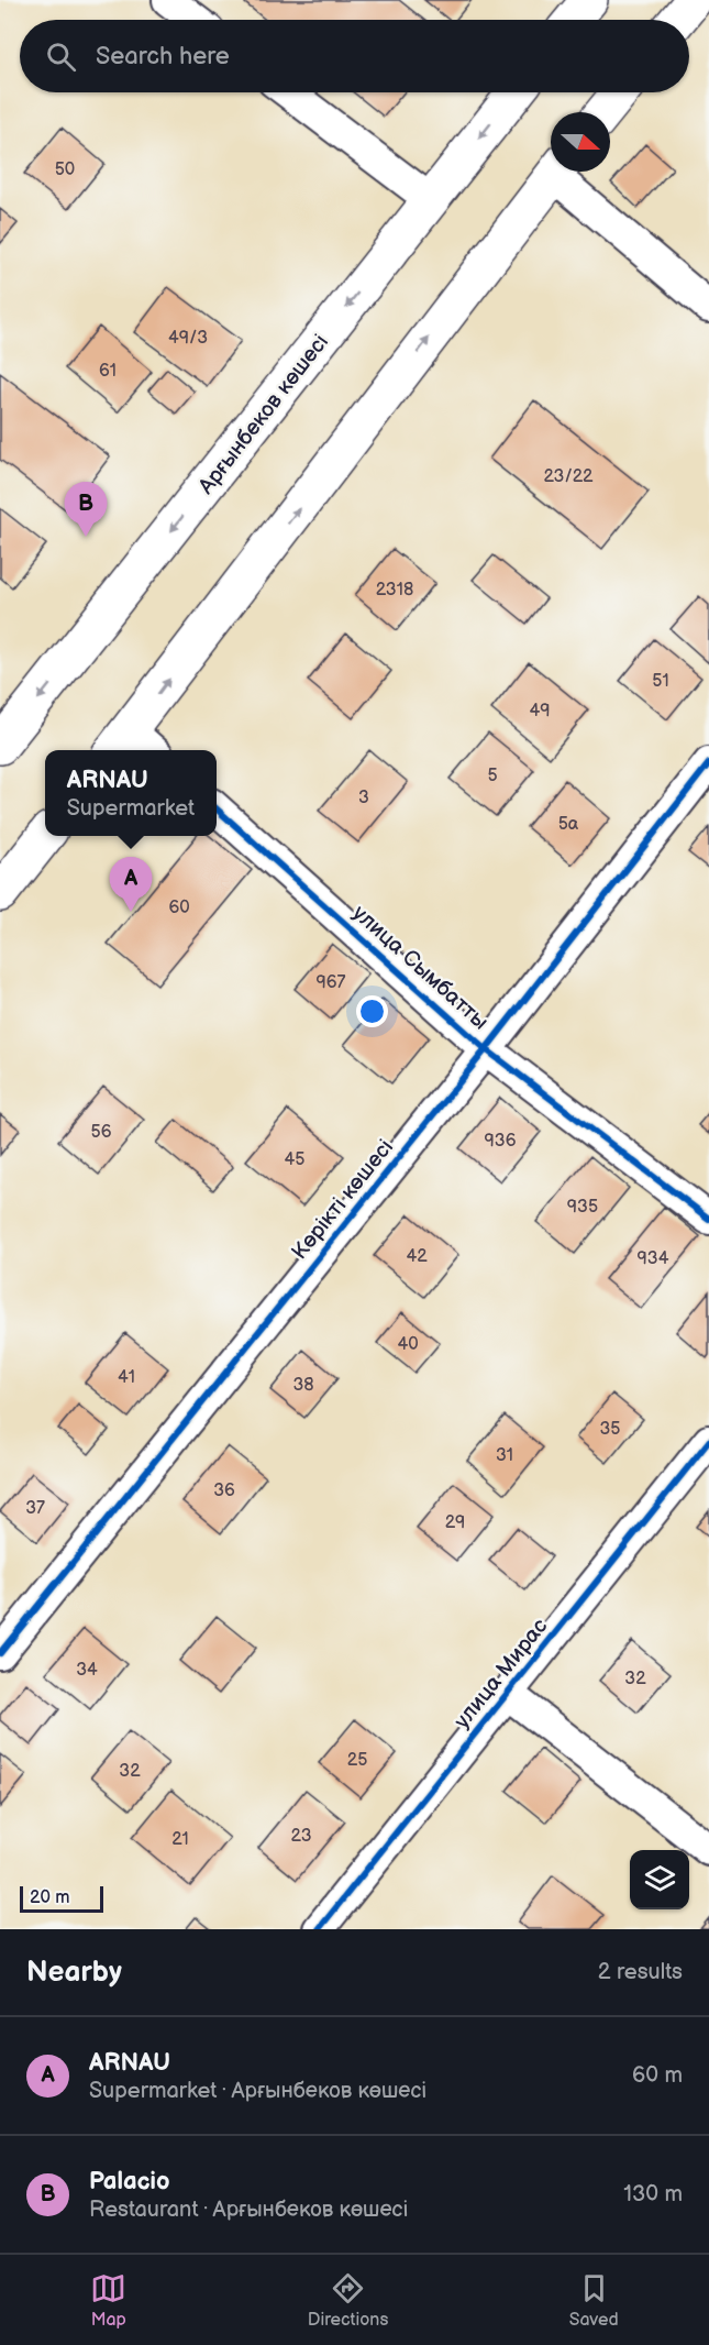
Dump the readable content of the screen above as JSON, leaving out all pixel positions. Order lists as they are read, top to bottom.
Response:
{
  "streets": {
    "main road": ["Арғынбеков көшесі"],
    "street": ["улица Сымбатты", "Көрікті көшесі", "улица Мирас"]
  },
  "crossings": [
    ["улица Сымбатты", "Көрікті көшесі"]
  ],
  "house_numbers": [
    "50",
    "49/3",
    "61",
    "23/22",
    "2318",
    "51",
    "49",
    "5",
    "3",
    "5а",
    "60",
    "967",
    "56",
    "936",
    "45",
    "935",
    "42",
    "934",
    "40",
    "41",
    "38",
    "35",
    "31",
    "36",
    "37",
    "29",
    "34",
    "32",
    "25",
    "32",
    "23",
    "21"
  ],
  "scale_bar": "20 m",
  "north": "right",
  "page": {
    "search": "Search here",
    "pins": ["B", "A"],
    "popup": ["ARNAU", "Supermarket"],
    "scale": "20 m",
    "heading": ["Nearby", "2 results"],
    "list": [
      {
        "mark": "A",
        "name": "ARNAU",
        "note": "Supermarket · Арғынбеков көшесі",
        "value": "60 m"
      },
      {
        "mark": "B",
        "name": "Palacio",
        "note": "Restaurant · Арғынбеков көшесі",
        "value": "130 m"
      }
    ],
    "nav": ["Map", "Directions", "Saved"]
  }
}
